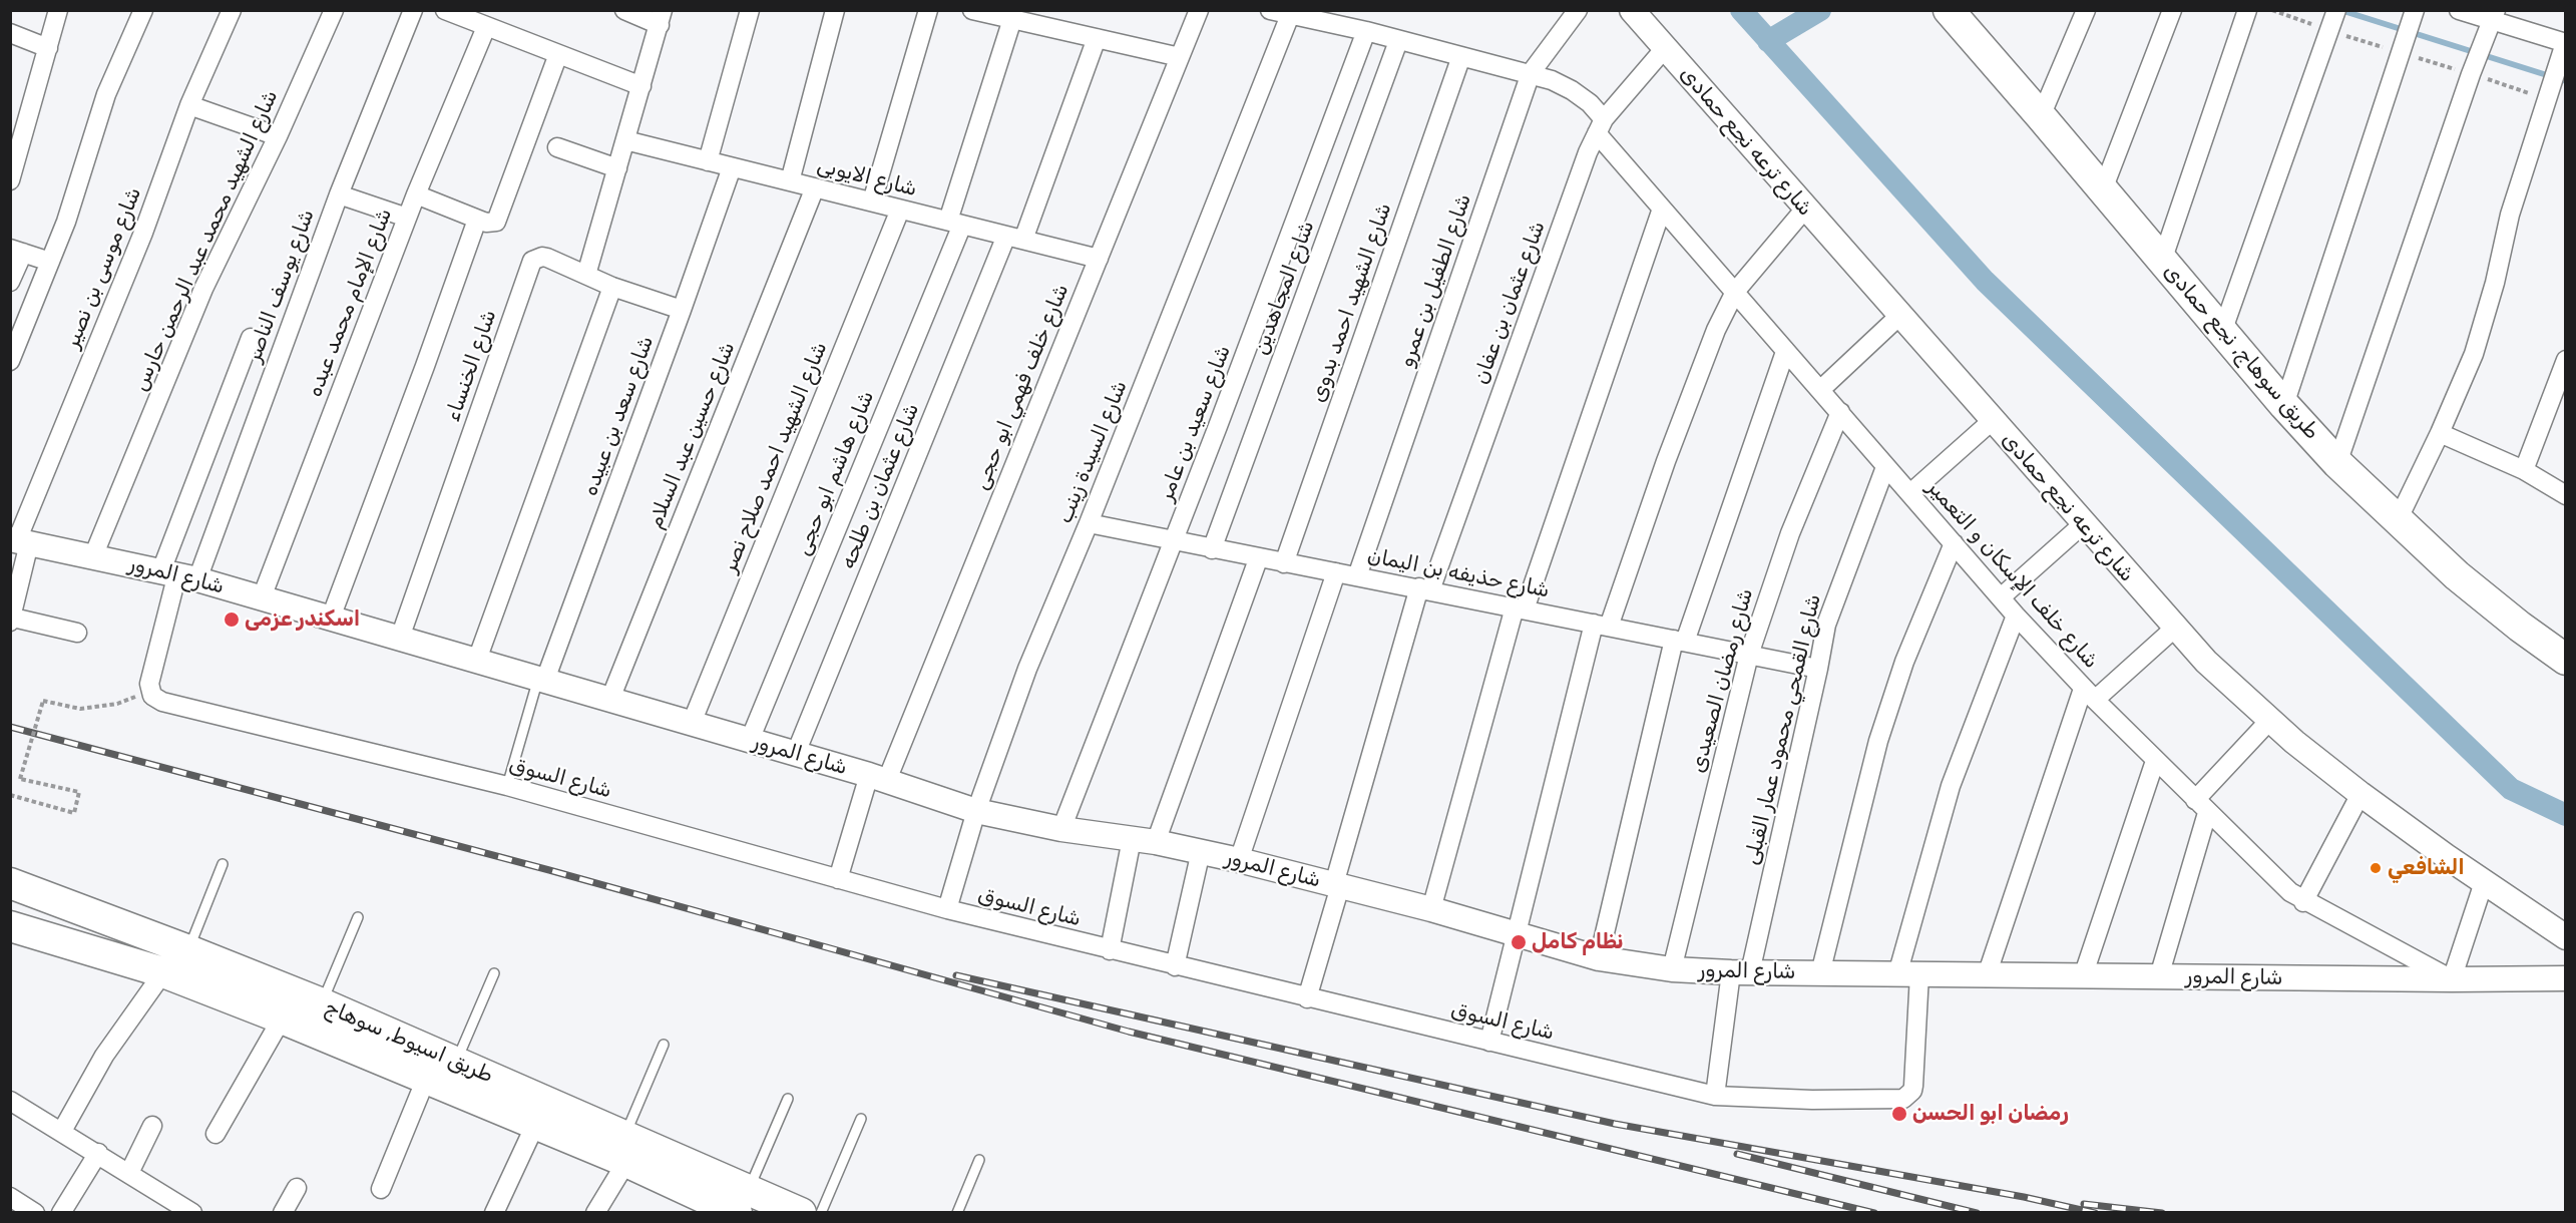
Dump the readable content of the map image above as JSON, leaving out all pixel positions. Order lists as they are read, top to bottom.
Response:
{
  "streets": {
    "main road": ["طريق سوهاج, نجع حمادى", "طريق اسيوط, سوهاج"],
    "street": [
      "شارع ترعه نجع حمادى",
      "شارع الايوبى",
      "شارع الشهيد محمد عبد الرحمن حارس",
      "شارع موسى بن نصير",
      "شارع الطفيل بن عمرو",
      "شارع يوسف الناصر",
      "شارع المجاهدين",
      "شارع الإمام محمد عبده",
      "شارع الشهيد احمد بدوى",
      "شارع عثمان بن عفان",
      "شارع الخنساء",
      "شارع خلف فهمي ابو حجى",
      "شارع سعد بن عبيده",
      "شارع سعيد بن عامر",
      "شارع حسين عبد السلام",
      "شارع السيدة زينب",
      "شارع الشهيد احمد صلاح نصر",
      "شارع هاشم ابو حجى",
      "شارع عثمان بن طلحه",
      "شارع حذيفه بن اليمان",
      "شارع خلف الإسكان و التعمير",
      "شارع المرور",
      "شارع رمضان الصعيدى",
      "شارع القمحي محمود عمار القبلى",
      "شارع السوق"
    ]
  },
  "crossings": [
    ["شارع ترعه نجع حمادى", "شارع عثمان بن عفان"],
    ["شارع الايوبى", "شارع خلف فهمي ابو حجى"],
    ["شارع الايوبى", "شارع سعد بن عبيده"],
    ["شارع الايوبى", "شارع حسين عبد السلام"],
    ["شارع الايوبى", "شارع الشهيد احمد صلاح نصر"],
    ["شارع الايوبى", "شارع هاشم ابو حجى"],
    ["شارع الايوبى", "شارع عثمان بن طلحه"],
    ["شارع الشهيد محمد عبد الرحمن حارس", "شارع المرور"],
    ["شارع موسى بن نصير", "شارع المرور"],
    ["شارع الطفيل بن عمرو", "شارع حذيفه بن اليمان"],
    ["شارع يوسف الناصر", "شارع المرور"],
    ["شارع المجاهدين", "شارع حذيفه بن اليمان"],
    ["شارع الإمام محمد عبده", "شارع المرور"],
    ["شارع الشهيد احمد بدوى", "شارع حذيفه بن اليمان"],
    ["شارع عثمان بن عفان", "شارع حذيفه بن اليمان"],
    ["شارع عثمان بن عفان", "شارع خلف الإسكان و التعمير"],
    ["شارع عثمان بن عفان", "شارع المرور"],
    ["شارع عثمان بن عفان", "شارع السوق"],
    ["شارع الخنساء", "شارع سعد بن عبيده"],
    ["شارع الخنساء", "شارع المرور"],
    ["شارع خلف فهمي ابو حجى", "شارع المرور"],
    ["شارع خلف فهمي ابو حجى", "شارع السوق"],
    ["شارع سعد بن عبيده", "شارع المرور"],
    ["شارع سعيد بن عامر", "شارع حذيفه بن اليمان"],
    ["شارع سعيد بن عامر", "شارع المرور"],
    ["شارع حسين عبد السلام", "شارع المرور"],
    ["شارع السيدة زينب", "شارع حذيفه بن اليمان"],
    ["شارع السيدة زينب", "شارع المرور"],
    ["شارع السيدة زينب", "شارع السوق"],
    ["شارع الشهيد احمد صلاح نصر", "شارع المرور"],
    ["شارع هاشم ابو حجى", "شارع المرور"],
    ["شارع عثمان بن طلحه", "شارع المرور"],
    ["شارع حذيفه بن اليمان", "شارع رمضان الصعيدى"],
    ["شارع حذيفه بن اليمان", "شارع القمحي محمود عمار القبلى"],
    ["شارع خلف الإسكان و التعمير", "شارع المرور"],
    ["شارع خلف الإسكان و التعمير", "شارع رمضان الصعيدى"],
    ["شارع خلف الإسكان و التعمير", "شارع القمحي محمود عمار القبلى"],
    ["شارع المرور", "شارع رمضان الصعيدى"],
    ["شارع المرور", "شارع القمحي محمود عمار القبلى"],
    ["شارع المرور", "شارع السوق"],
    ["شارع القمحي محمود عمار القبلى", "شارع السوق"]
  ],
  "places": [
    "اسكندر عزمى",
    "الشافعي",
    "نظام كامل",
    "رمضان ابو الحسن"
  ]
}
